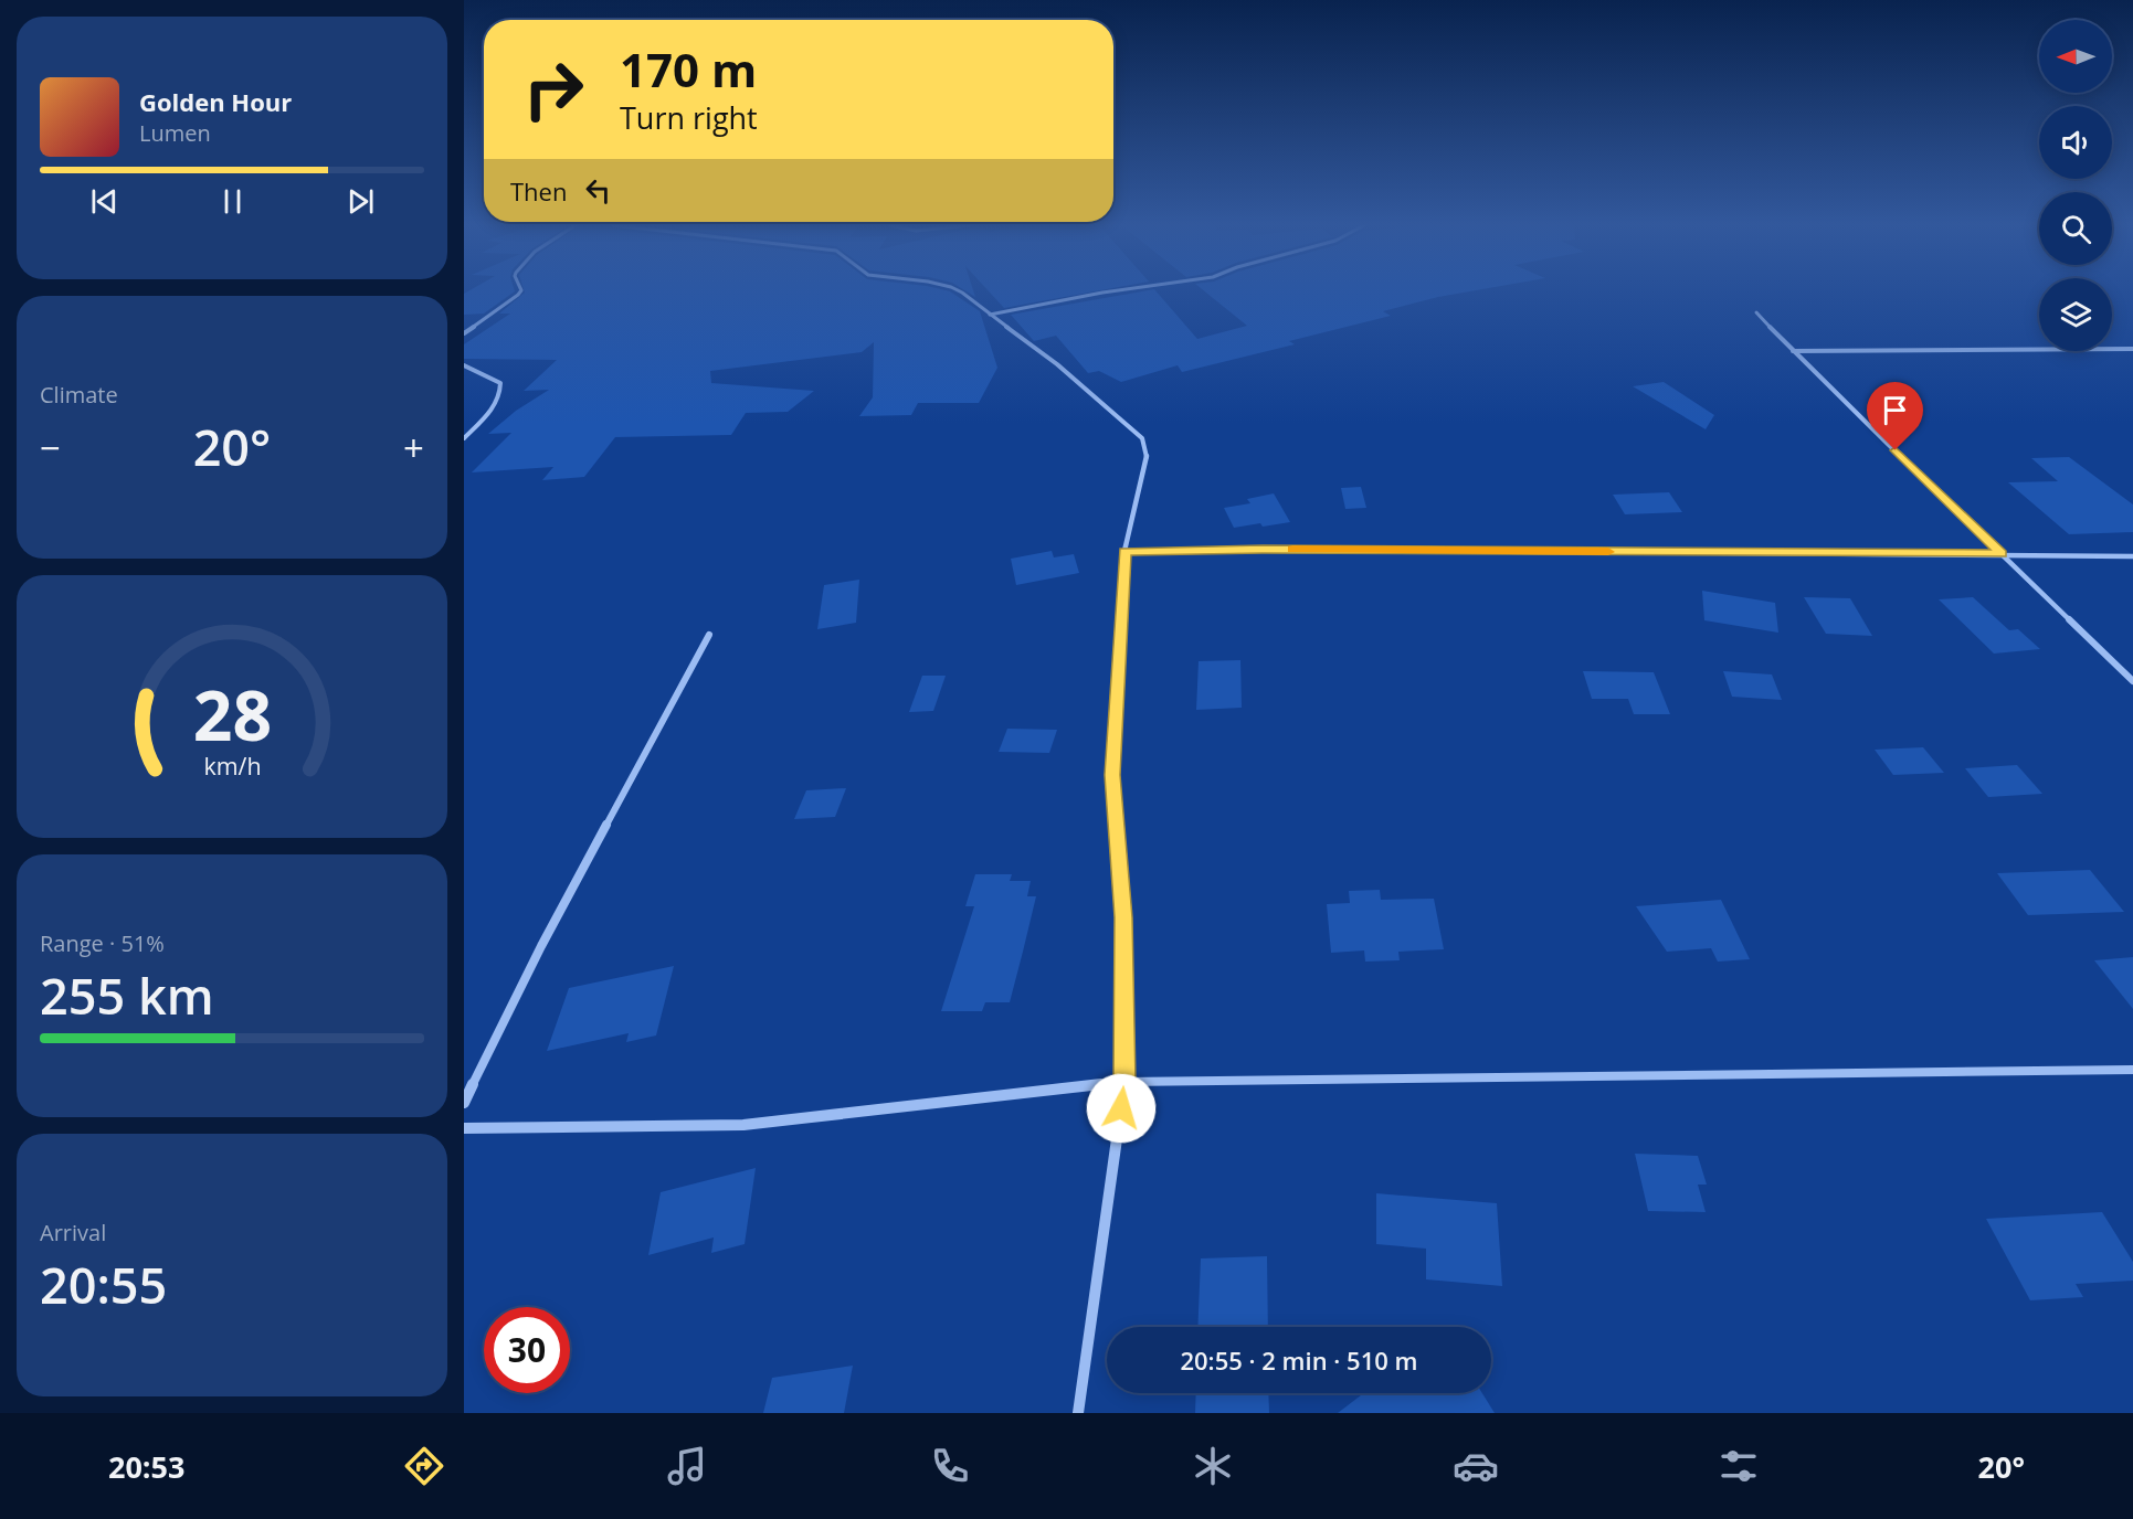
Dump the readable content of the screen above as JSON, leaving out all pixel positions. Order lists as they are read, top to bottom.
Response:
{
  "north": "left",
  "page": {
    "turn": ["170 m", "Turn right"],
    "song": ["Golden Hour", "Lumen"],
    "then": "Then",
    "tile": [
      "Climate",
      ["Range · 51%", "255 km"],
      ["Arrival", "20:55"]
    ],
    "heat": ["−", "20°", "+"],
    "limit": "30",
    "trip": "20:55 · 2 min · 510 m",
    "tabs": ["20:53", "20°"],
    "gauge": ["28", "km/h"]
  }
}
